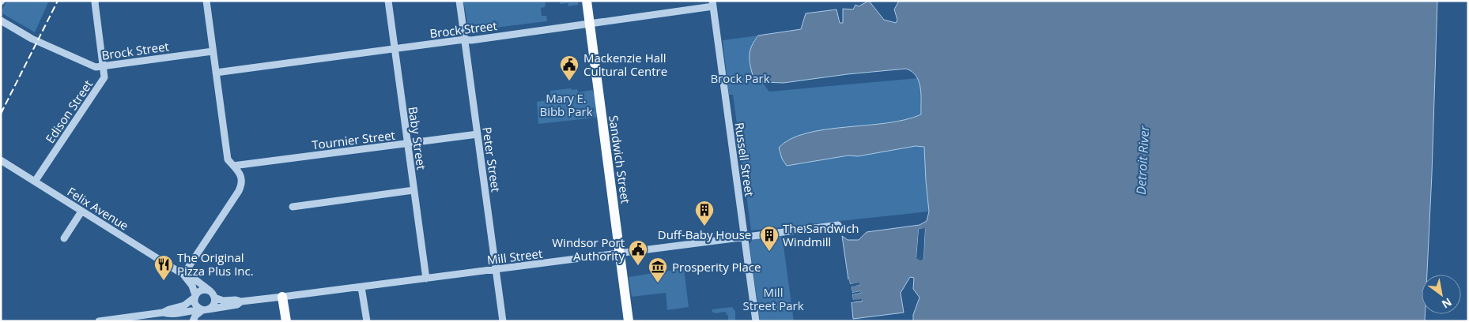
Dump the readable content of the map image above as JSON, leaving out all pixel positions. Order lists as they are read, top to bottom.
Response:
{
  "streets": {
    "main road": ["Sandwich Street"],
    "street": [
      "Brock Street",
      "Edison Street",
      "Baby Street",
      "Tournier Street",
      "Peter Street",
      "Russell Street",
      "Felix Avenue",
      "Mill Street"
    ]
  },
  "crossings": [
    ["Brock Street", "Edison Street"],
    ["Brock Street", "Baby Street"],
    ["Brock Street", "Peter Street"],
    ["Brock Street", "Sandwich Street"],
    ["Brock Street", "Russell Street"],
    ["Edison Street", "Felix Avenue"],
    ["Baby Street", "Tournier Street"],
    ["Baby Street", "Mill Street"],
    ["Tournier Street", "Peter Street"],
    ["Peter Street", "Mill Street"],
    ["Sandwich Street", "Mill Street"],
    ["Russell Street", "Mill Street"],
    ["Felix Avenue", "Mill Street"]
  ],
  "water": ["Detroit River"],
  "parks": ["Brock Park", "Mary E. Bibb Park", "Mill Street Park"],
  "places": {
    "public building": ["Mackenzie Hall Cultural Centre", "Windsor Port Authority"],
    "building": ["Duff-Baby House", "The Sandwich Windmill"],
    "restaurant": ["The Original Pizza Plus Inc."],
    "museum": ["Prosperity Place"]
  },
  "north": "bottom right"
}
